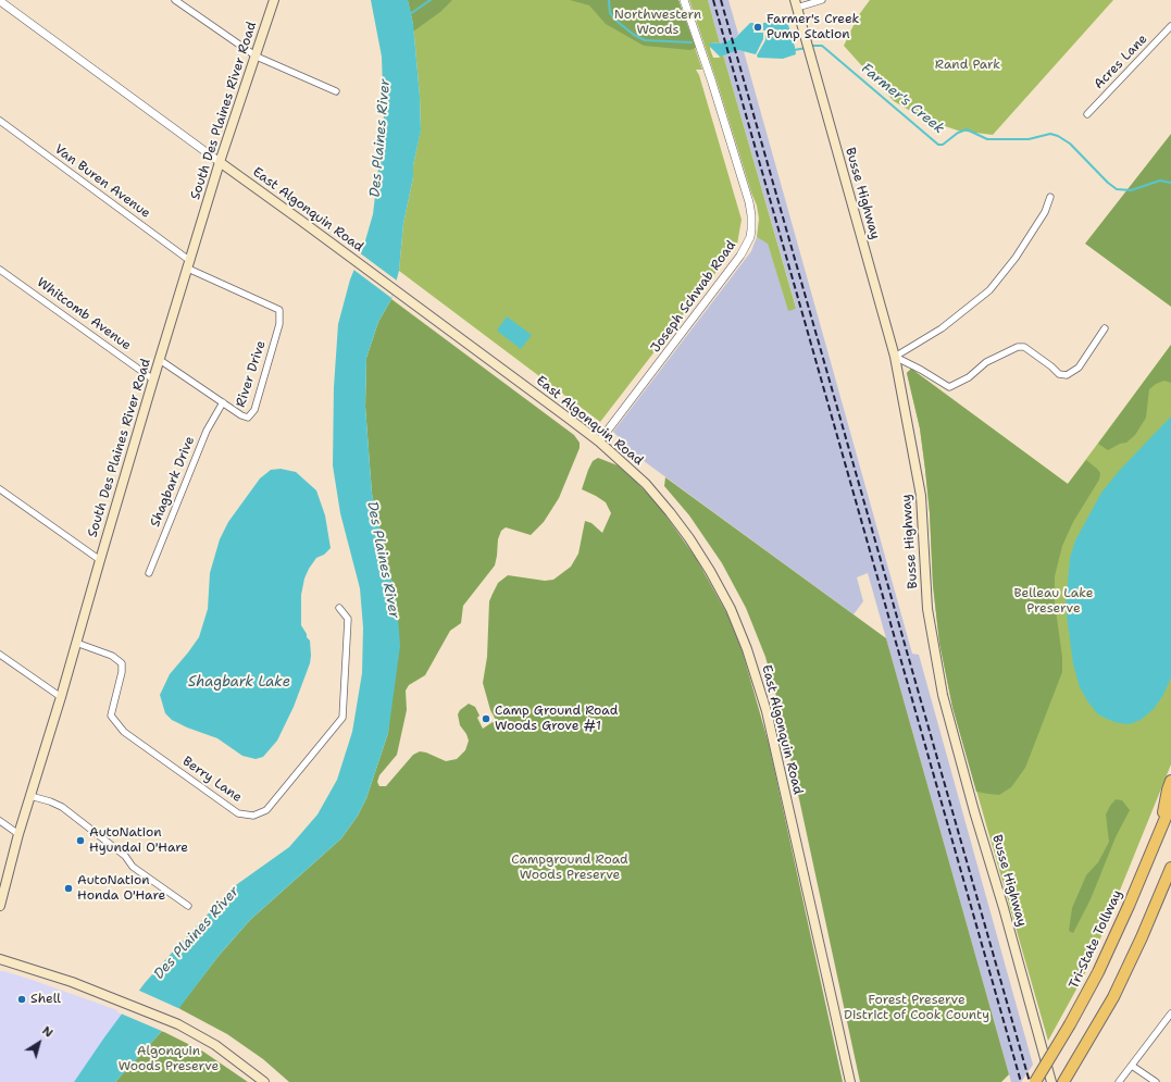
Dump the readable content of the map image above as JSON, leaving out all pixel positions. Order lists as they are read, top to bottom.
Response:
{
  "streets": {
    "highway": ["Tri-State Tollway"],
    "main road": ["South Des Plaines River Road", "Busse Highway", "East Algonquin Road"],
    "street": [
      "Acres Lane",
      "Van Buren Avenue",
      "Joseph Schwab Road",
      "Whitcomb Avenue",
      "River Drive",
      "Shagbark Drive",
      "Berry Lane"
    ]
  },
  "crossings": [
    ["South Des Plaines River Road", "Van Buren Avenue"],
    ["South Des Plaines River Road", "East Algonquin Road"],
    ["South Des Plaines River Road", "Whitcomb Avenue"],
    ["South Des Plaines River Road", "River Drive"],
    ["South Des Plaines River Road", "Berry Lane"],
    ["Van Buren Avenue", "River Drive"],
    ["East Algonquin Road", "Joseph Schwab Road"],
    ["River Drive", "Shagbark Drive"]
  ],
  "water": ["Farmer's Creek", "Des Plaines River", "Shagbark Lake"],
  "parks": [
    "Northwestern Woods",
    "Rand Park",
    "Belleau Lake Preserve",
    "Campground Road Woods Preserve",
    "Forest Preserve District of Cook County",
    "Algonquin Woods Preserve"
  ],
  "places": [
    "Farmer's Creek Pump Station",
    "Camp Ground Road Woods Grove #1",
    "AutoNation Hyundai O'Hare",
    "AutoNation Honda O'Hare",
    "Shell"
  ],
  "north": "top right"
}
